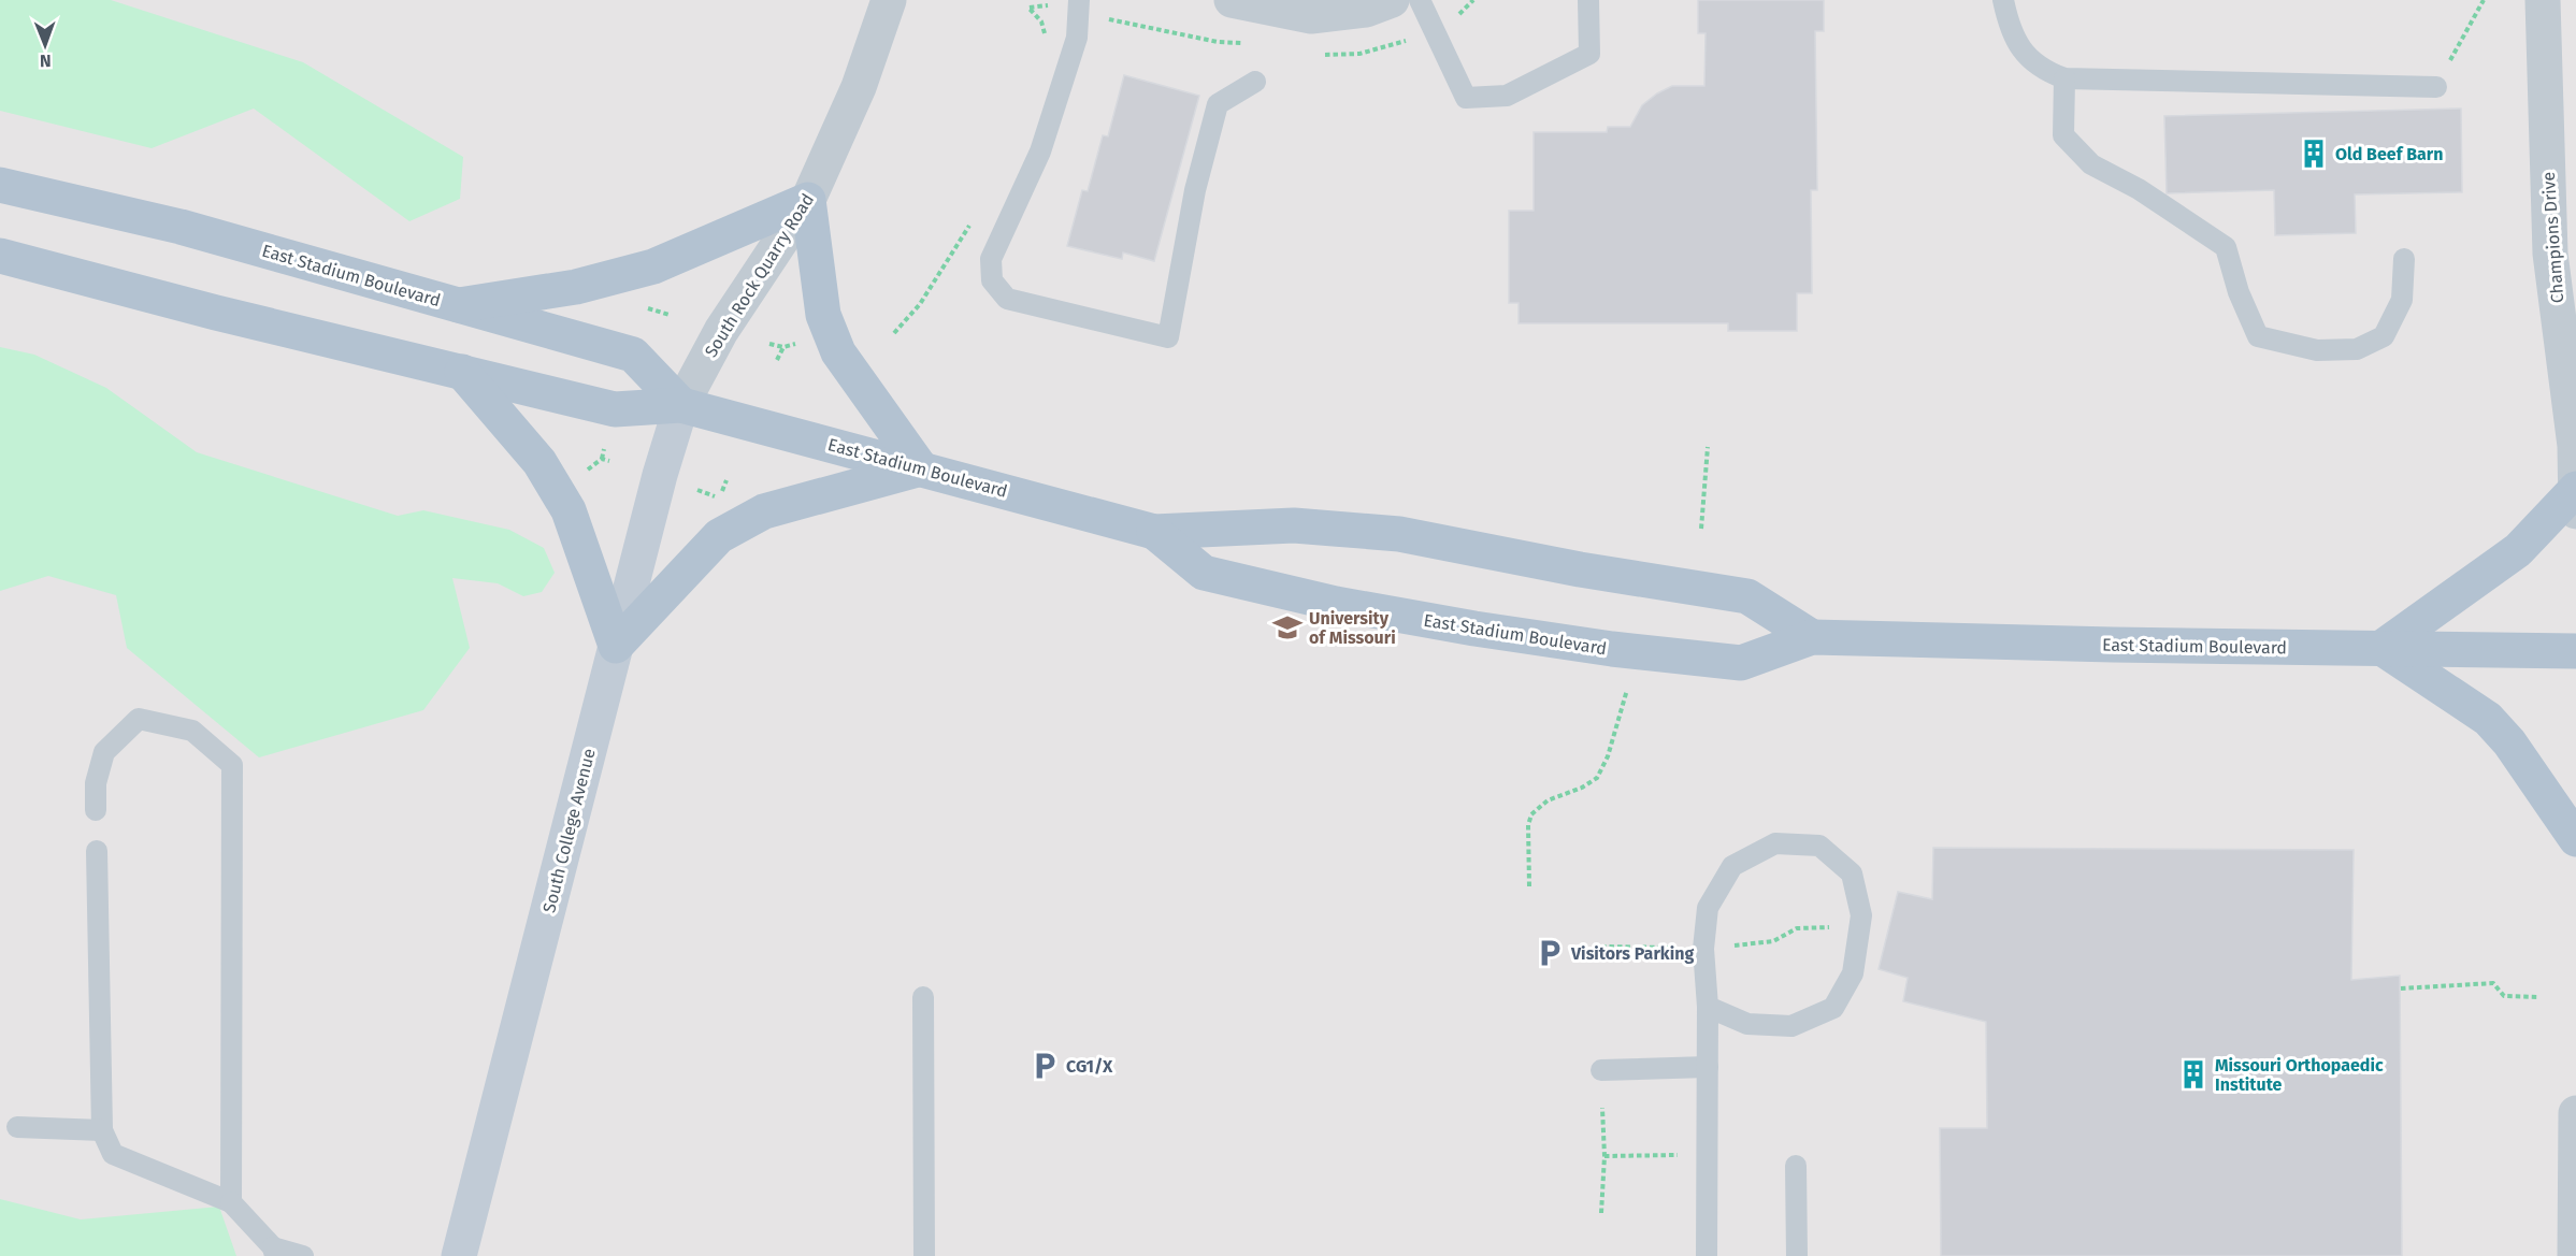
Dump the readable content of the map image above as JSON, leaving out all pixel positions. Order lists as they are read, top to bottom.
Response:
{
  "streets": {
    "main road": ["East Stadium Boulevard", "South College Avenue"],
    "street": ["Champions Drive", "South Rock Quarry Road"]
  },
  "crossings": [
    ["East Stadium Boulevard", "South Rock Quarry Road"],
    ["East Stadium Boulevard", "South College Avenue"],
    ["South Rock Quarry Road", "South College Avenue"]
  ],
  "places": {
    "building": ["Old Beef Barn", "Missouri Orthopaedic Institute"],
    "school or university": ["University of Missouri"],
    "parking": ["Visitors Parking", "CG1/X"]
  },
  "north": "bottom"
}
